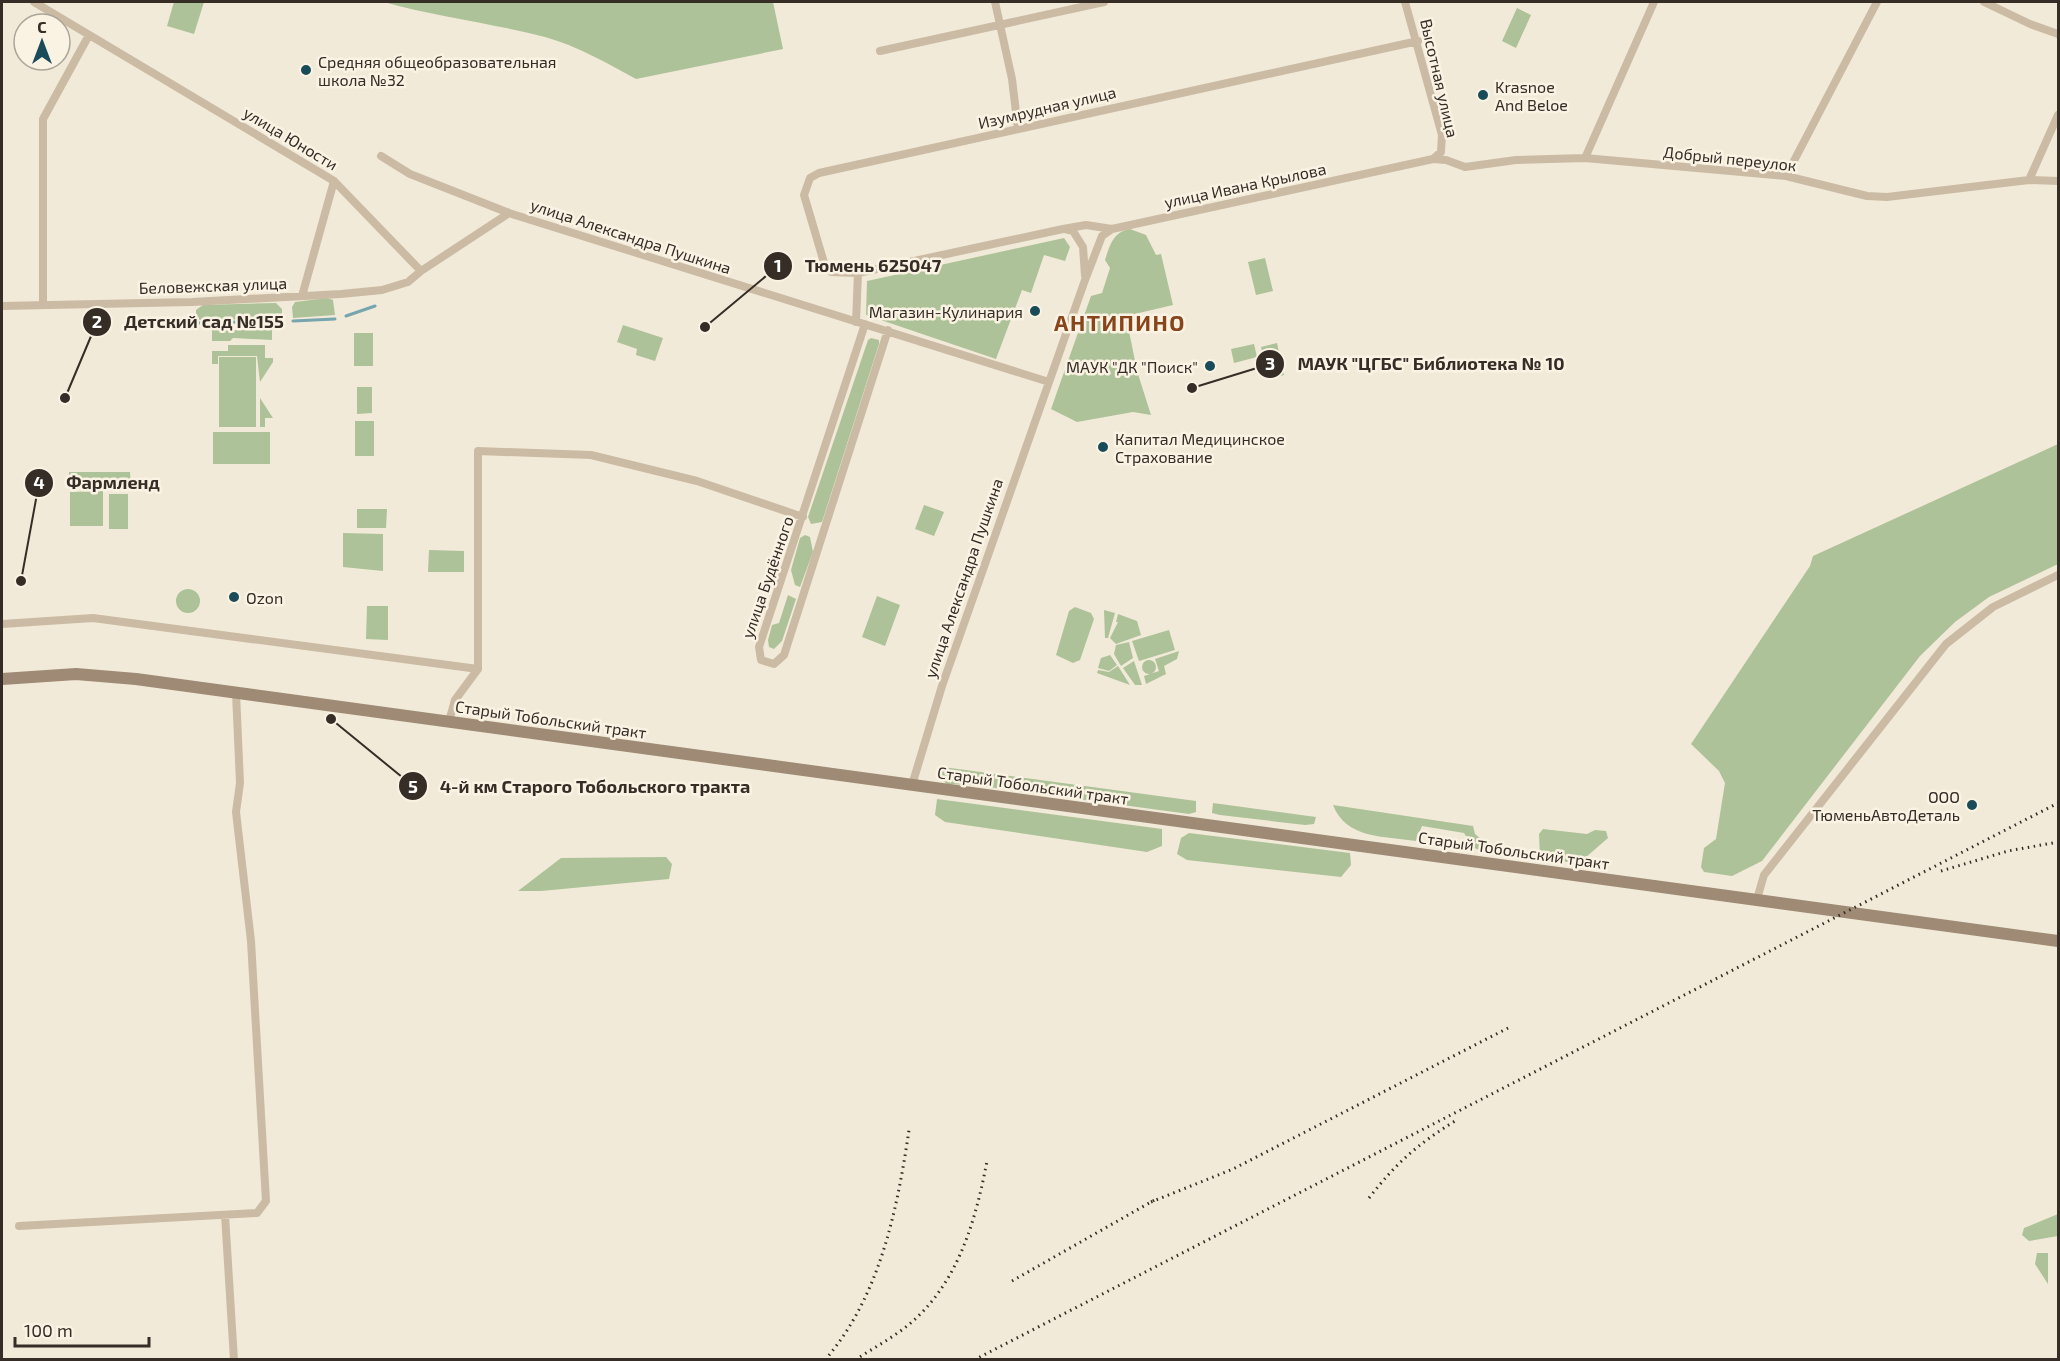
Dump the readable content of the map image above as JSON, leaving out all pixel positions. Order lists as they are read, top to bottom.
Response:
{
  "streets": {
    "street": [
      "Высотная улица",
      "Изумрудная улица",
      "улица Юности",
      "Добрый переулок",
      "улица Ивана Крылова",
      "улица Александра Пушкина",
      "Беловежская улица",
      "улица Будённого",
      "Старый Тобольский тракт"
    ]
  },
  "crossings": [
    ["Высотная улица", "Изумрудная улица"],
    ["Высотная улица", "Добрый переулок"],
    ["Высотная улица", "улица Ивана Крылова"],
    ["Изумрудная улица", "улица Ивана Крылова"],
    ["Изумрудная улица", "улица Будённого"],
    ["улица Юности", "Беловежская улица"],
    ["Добрый переулок", "улица Ивана Крылова"],
    ["улица Ивана Крылова", "улица Александра Пушкина"],
    ["улица Ивана Крылова", "улица Будённого"],
    ["улица Александра Пушкина", "улица Будённого"],
    ["улица Александра Пушкина", "Старый Тобольский тракт"]
  ],
  "districts": ["АНТИПИНО"],
  "places": [
    "Средняя общеобразовательная школа №32",
    "Krasnoe And Beloe",
    "Магазин-Кулинария",
    "Тюмень 625047",
    "МАУК \"ДК \"Поиск\"",
    "МАУК \"ЦГБС\" Библиотека № 10",
    "Детский сад №155",
    "Капитал Медицинское Страхование",
    "Фармленд",
    "Ozon",
    "4-й км Старого Тобольского тракта",
    "ООО ТюменьАвтоДеталь"
  ],
  "scale_bar": "100 m",
  "north": "top"
}
